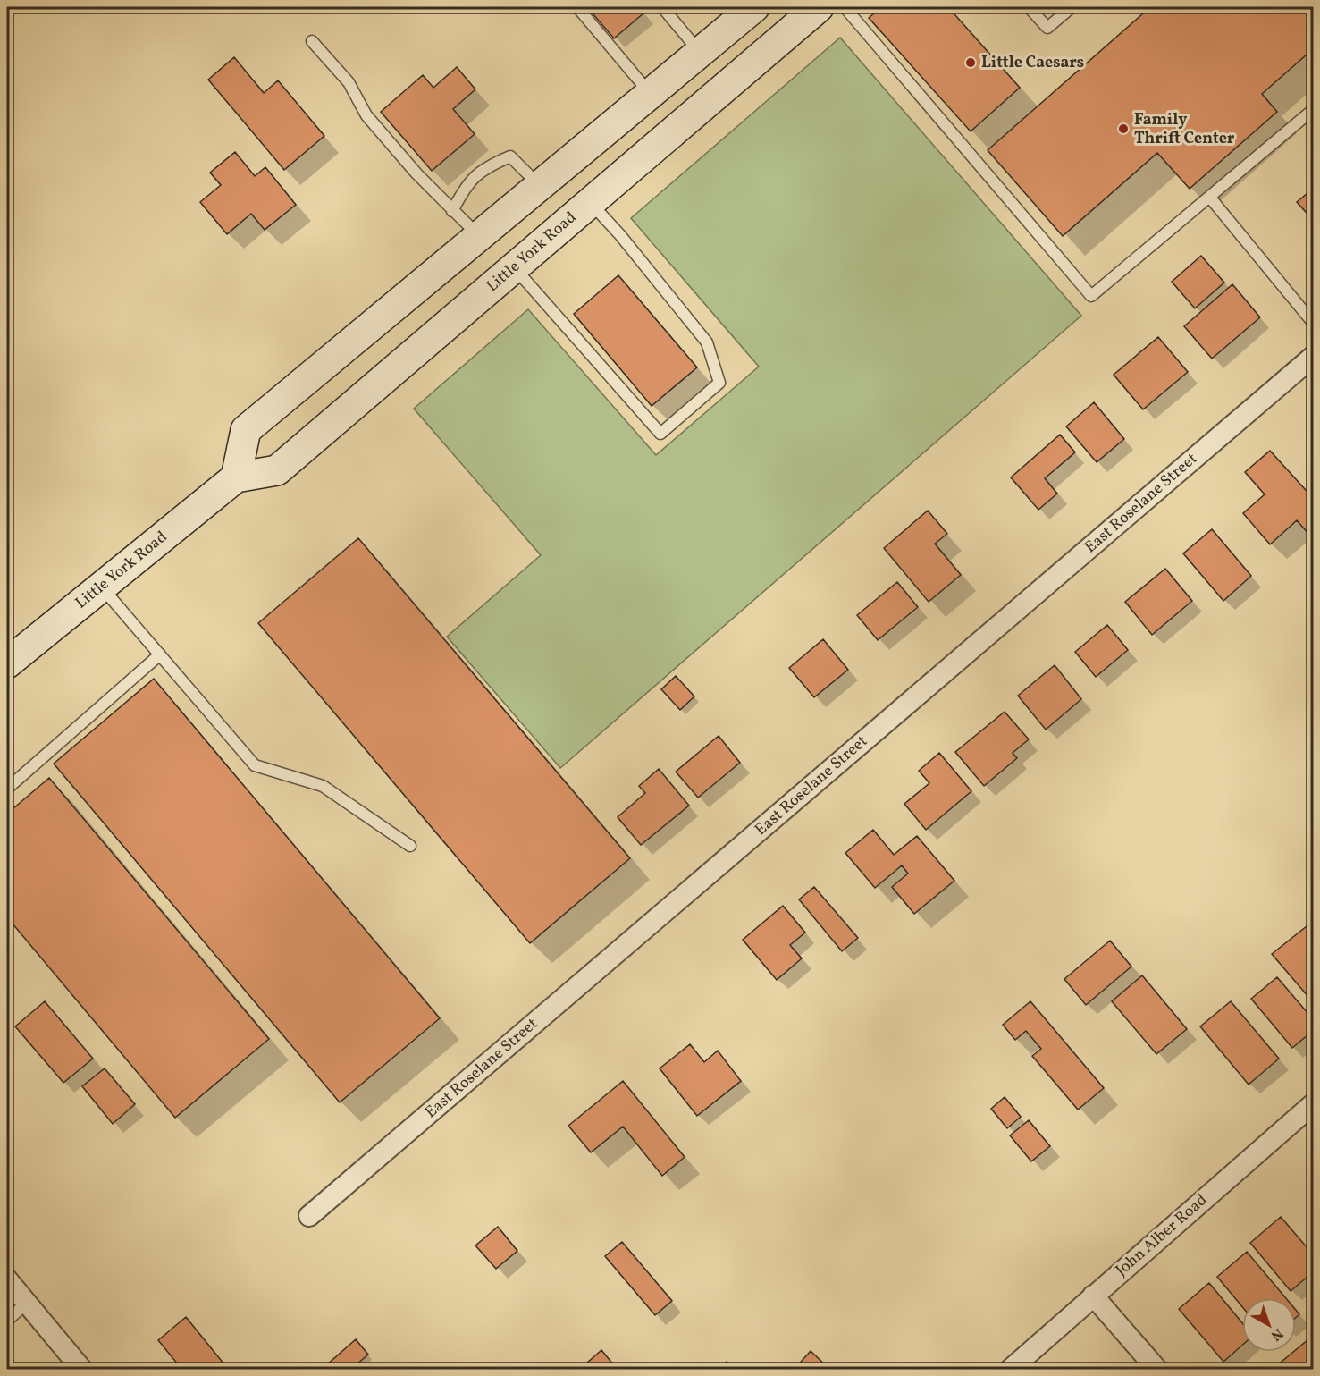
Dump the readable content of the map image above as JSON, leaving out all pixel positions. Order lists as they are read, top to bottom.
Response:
{
  "streets": {
    "main road": ["Little York Road"],
    "street": ["East Roselane Street", "John Alber Road"]
  },
  "places": ["Little Caesars", "Family Thrift Center"],
  "north": "bottom right"
}
